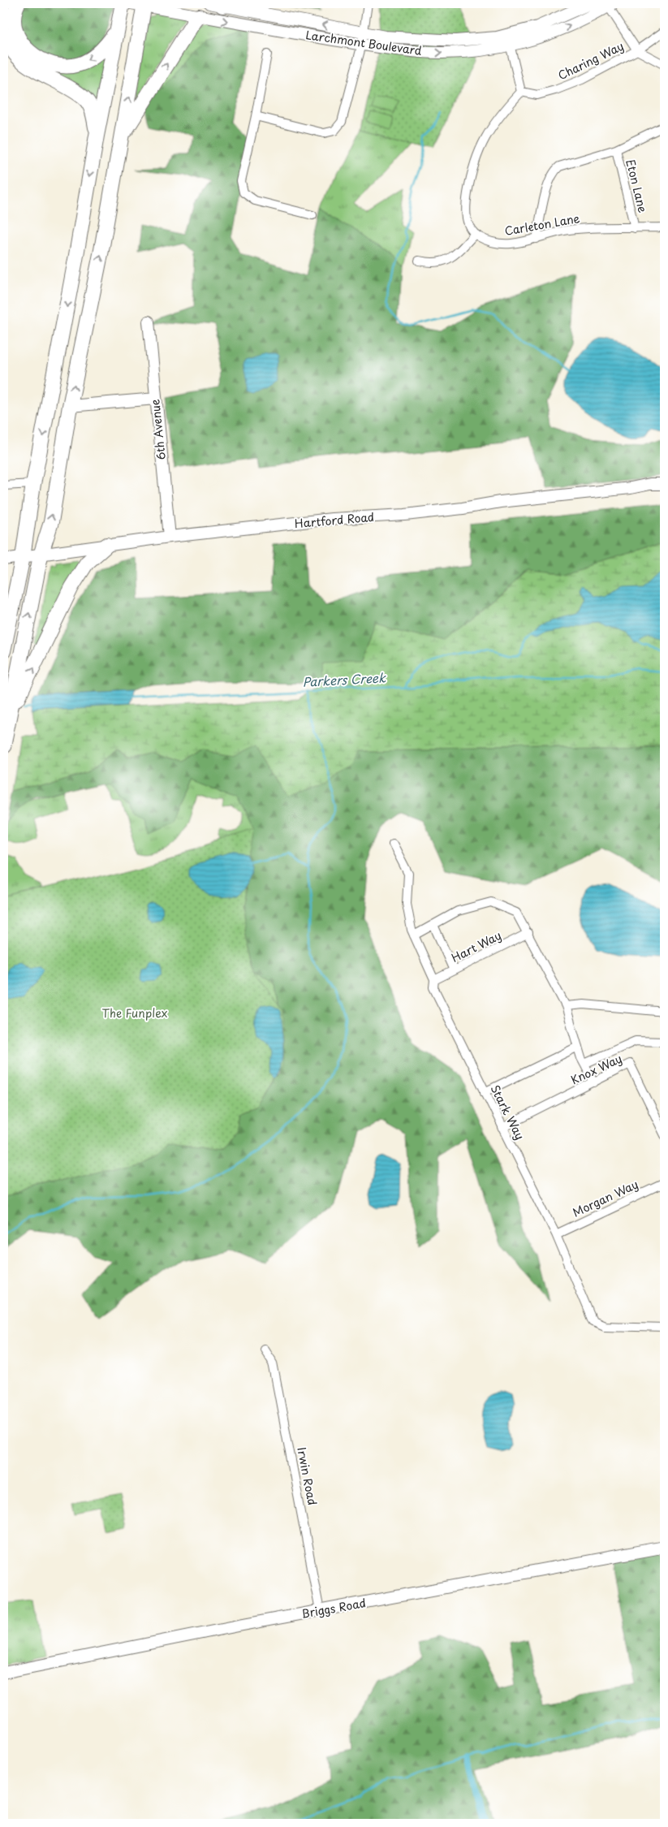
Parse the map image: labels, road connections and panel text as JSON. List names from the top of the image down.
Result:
{
  "streets": {
    "street": [
      "Larchmont Boulevard",
      "Charing Way",
      "Eton Lane",
      "Carleton Lane",
      "6th Avenue",
      "Hartford Road",
      "Hart Way",
      "Knox Way",
      "Stark Way",
      "Morgan Way",
      "Irwin Road",
      "Briggs Road"
    ]
  },
  "crossings": [
    ["Eton Lane", "Carleton Lane"],
    ["6th Avenue", "Hartford Road"],
    ["Hart Way", "Stark Way"],
    ["Knox Way", "Stark Way"],
    ["Stark Way", "Morgan Way"],
    ["Irwin Road", "Briggs Road"]
  ],
  "water": ["Parkers Creek"],
  "parks": ["The Funplex"]
}
